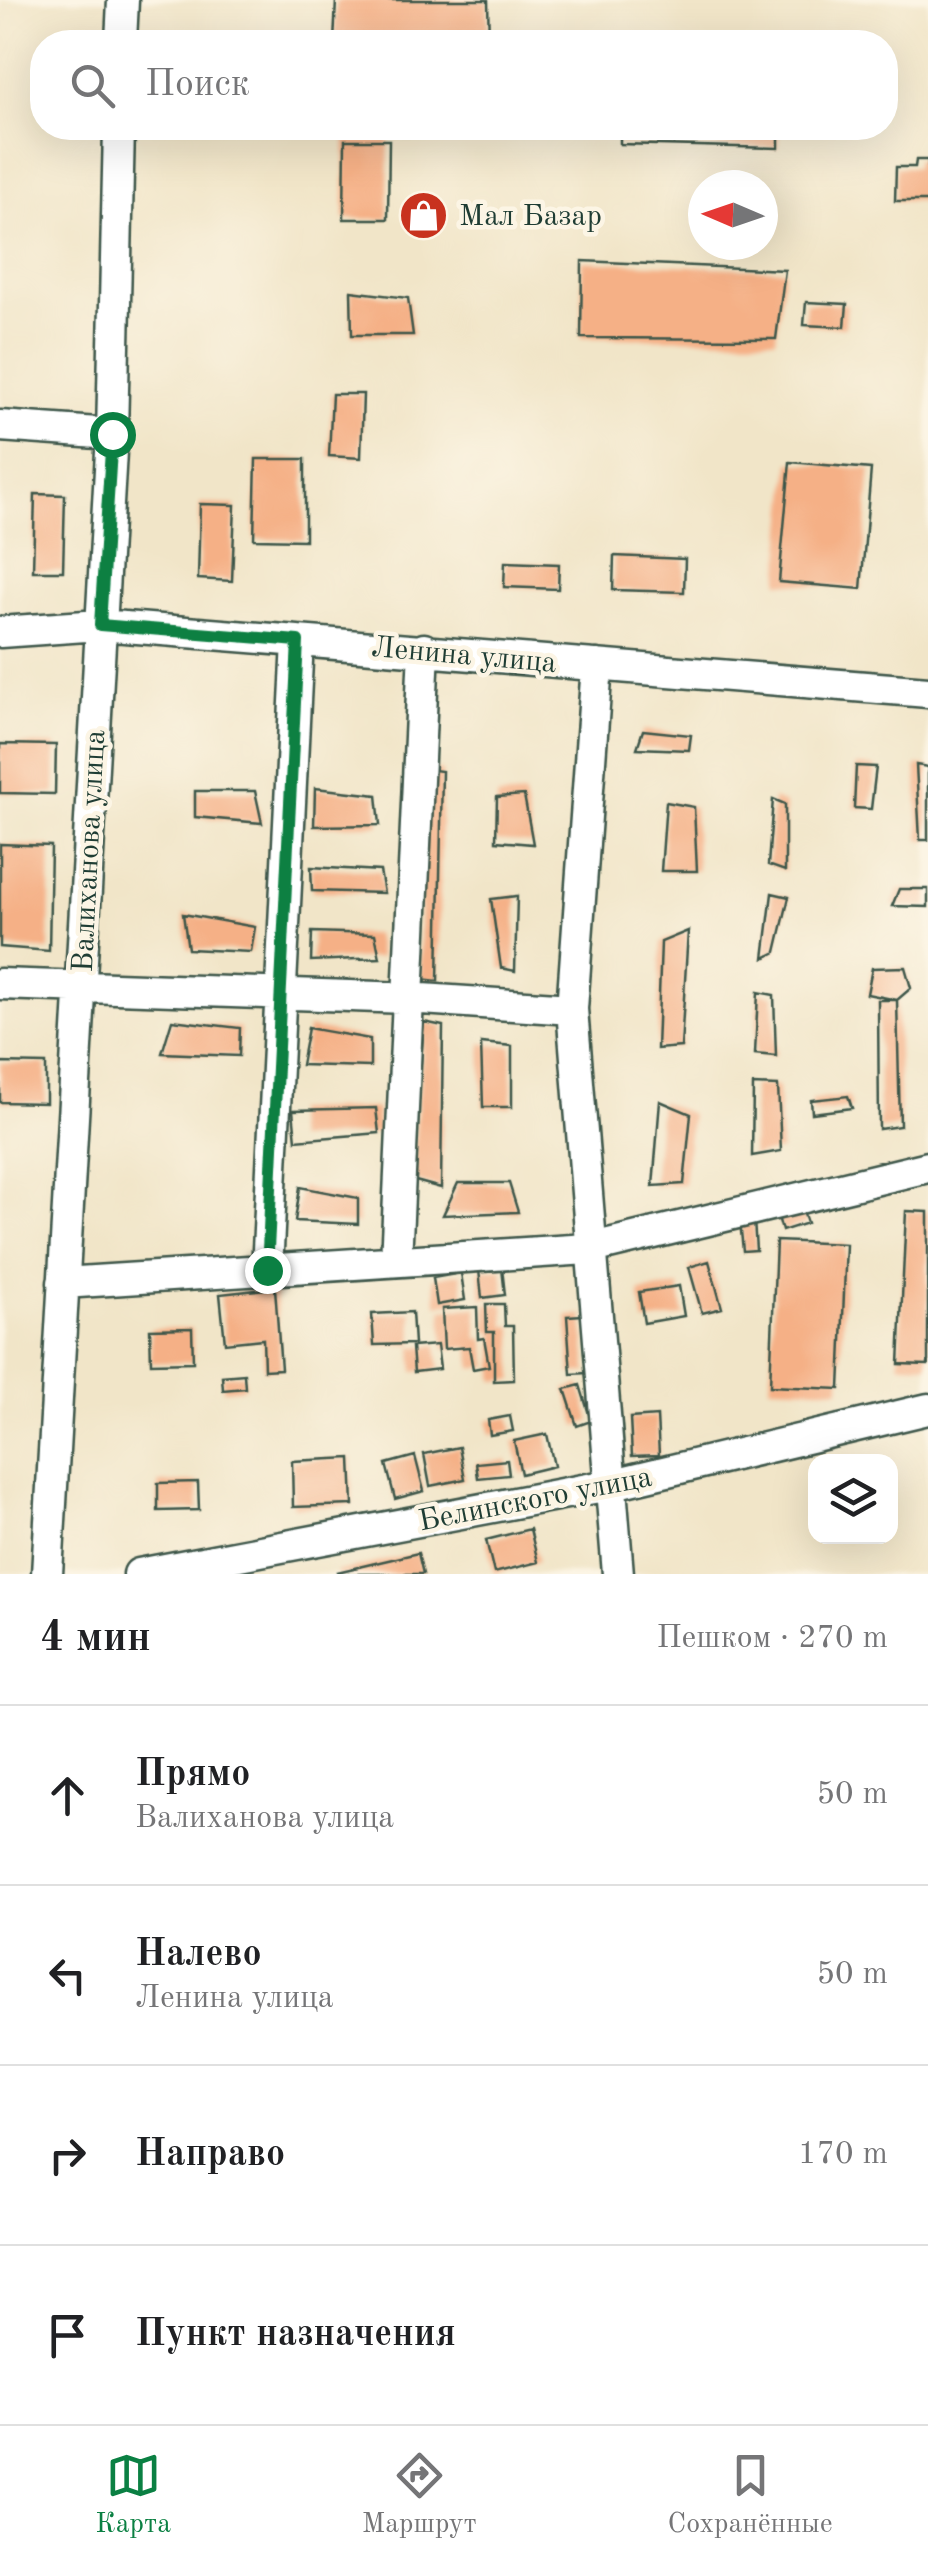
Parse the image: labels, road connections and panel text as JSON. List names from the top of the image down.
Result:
{
  "streets": {
    "street": ["Ленина улица", "Валиханова улица", "Белинского улица"]
  },
  "crossings": [
    ["Ленина улица", "Валиханова улица"]
  ],
  "places": {
    "shop": ["Мал Базар"]
  },
  "north": "left",
  "page": {
    "search": "Поиск",
    "heading": ["4 мин", "Пешком · 270 m"],
    "list": [
      ["Прямо", "Валиханова улица", "50 m"],
      ["Налево", "Ленина улица", "50 m"],
      ["Направо", "170 m"],
      "Пункт назначения"
    ],
    "nav": ["Карта", "Маршрут", "Сохранённые"]
  }
}
